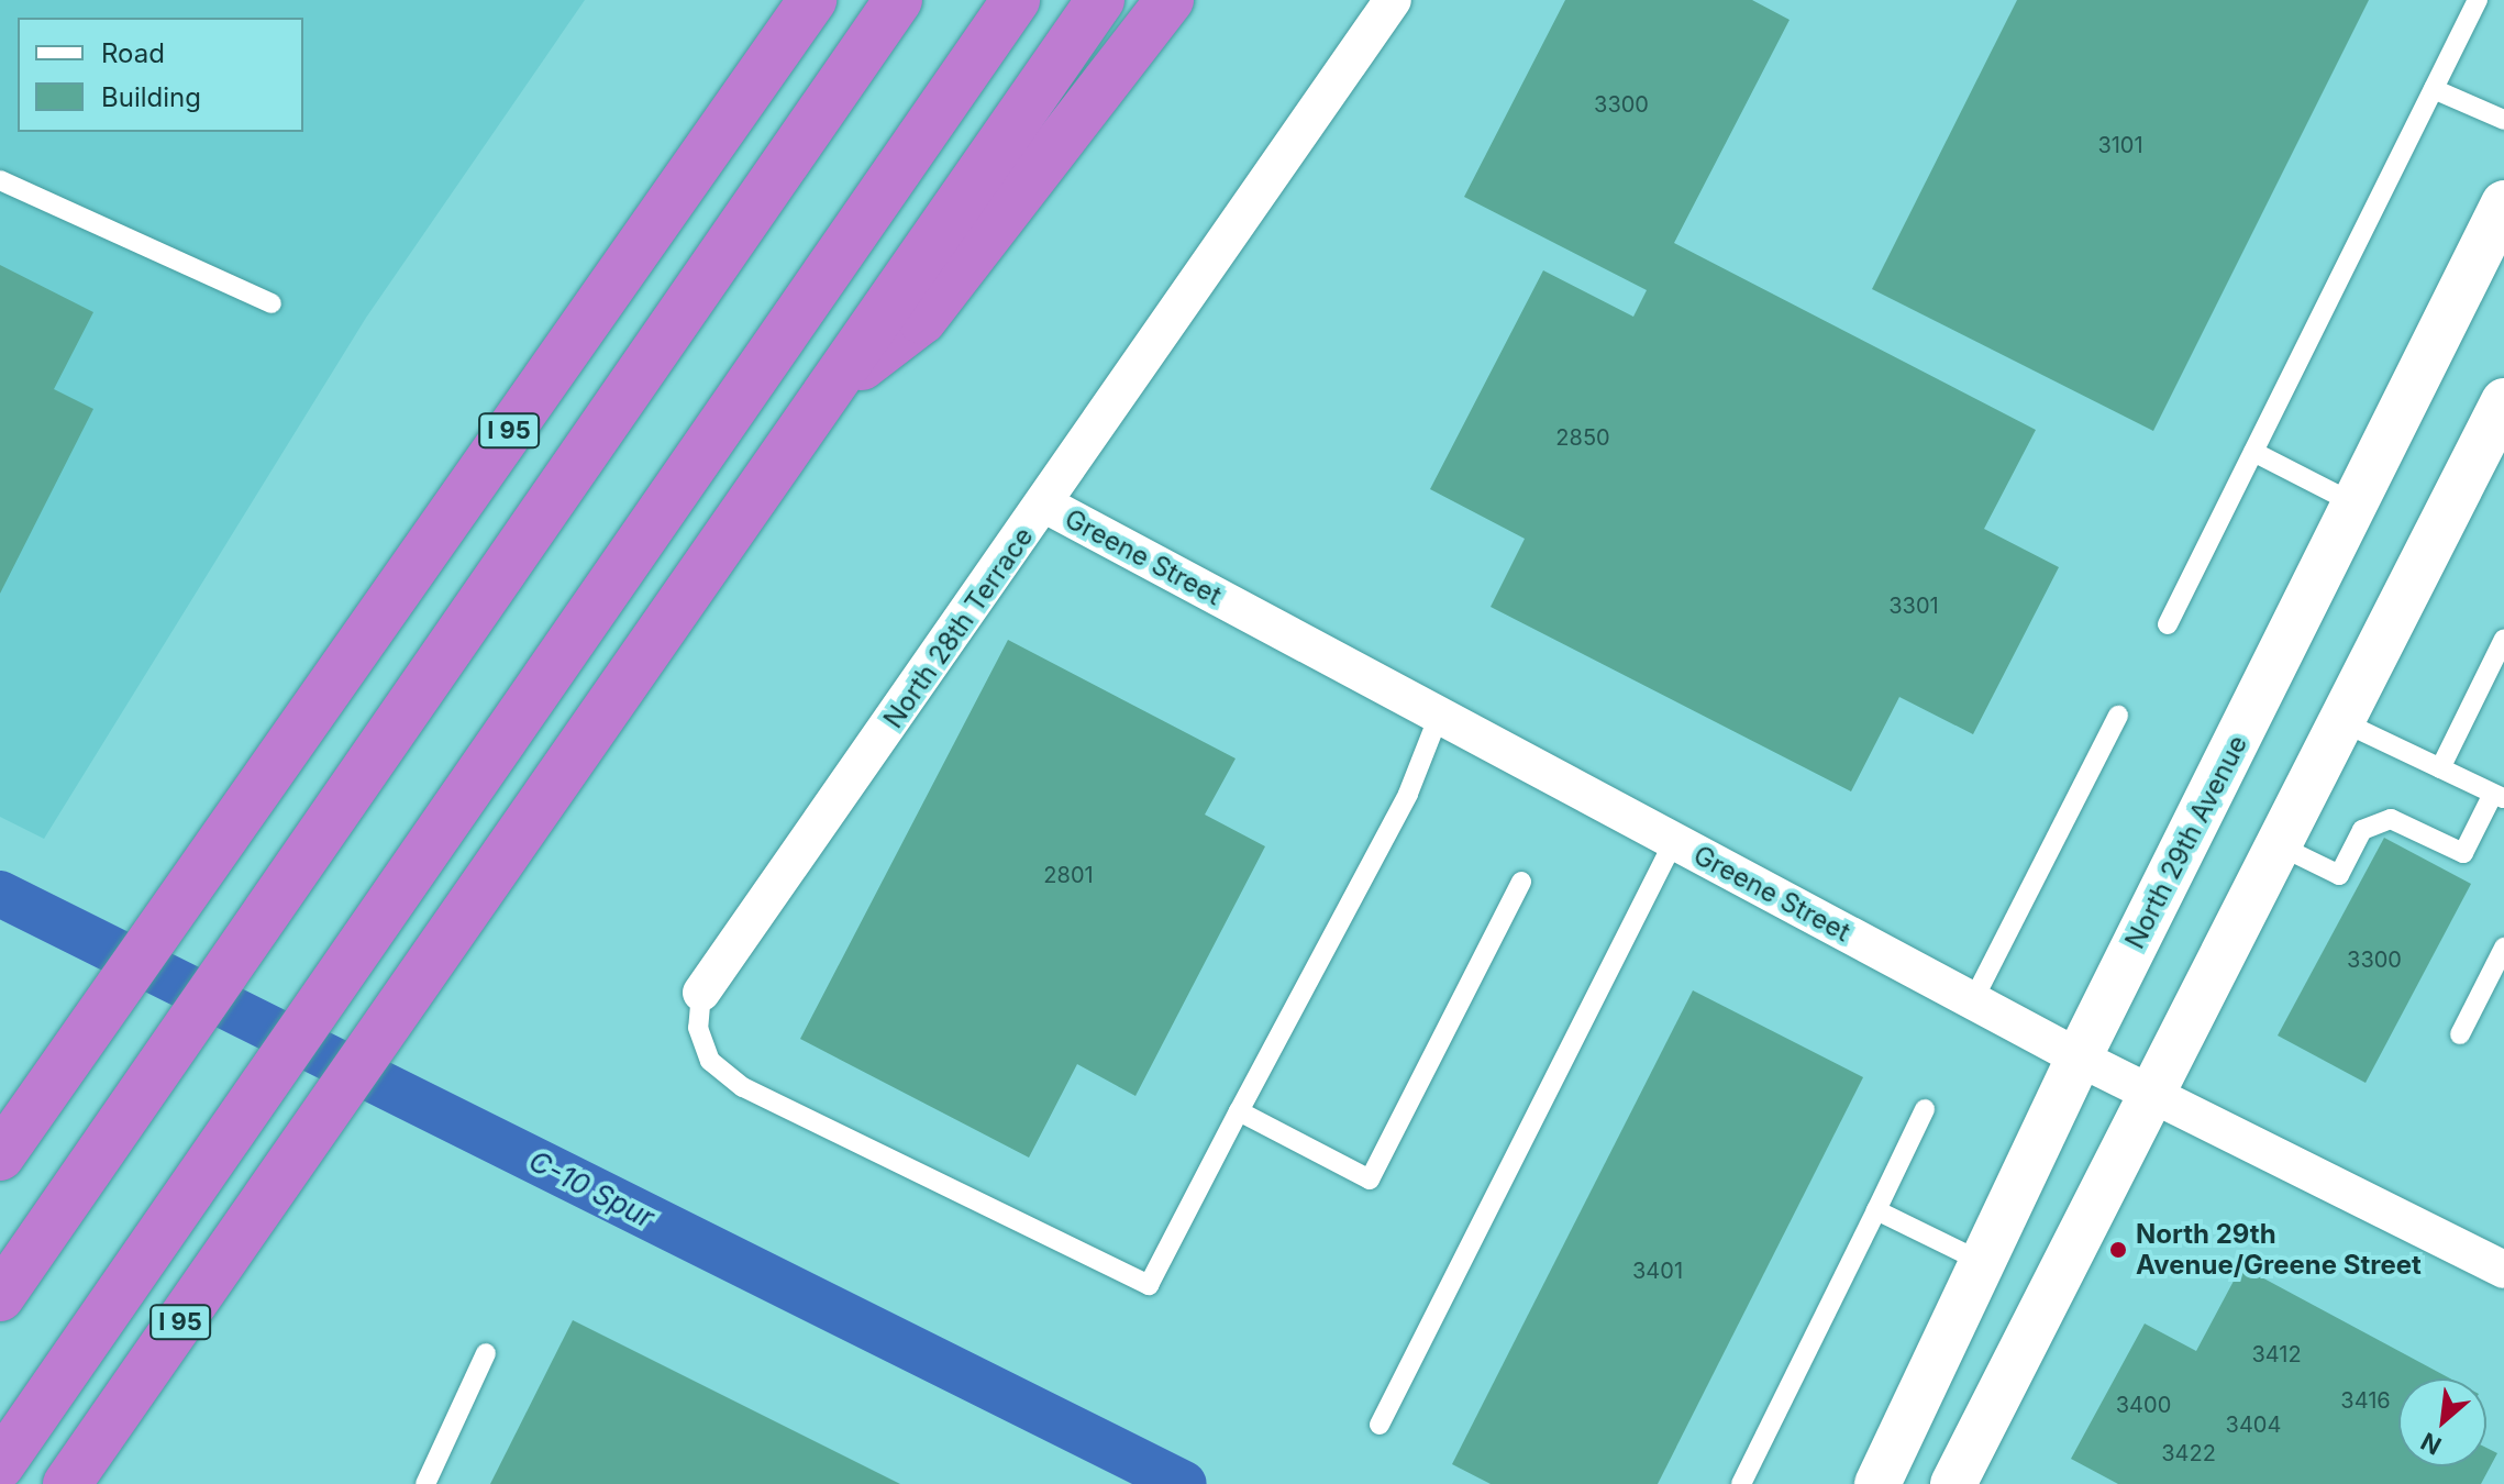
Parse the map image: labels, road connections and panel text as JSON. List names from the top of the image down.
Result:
{
  "streets": {
    "highway": ["I 95"],
    "street": ["Greene Street", "North 28th Terrace", "North 29th Avenue"]
  },
  "crossings": [
    ["Greene Street", "North 28th Terrace"],
    ["Greene Street", "North 29th Avenue"]
  ],
  "water": ["C-10 Spur"],
  "places": ["North 29th Avenue/Greene Street"],
  "house_numbers": [
    "3300",
    "3101",
    "2850",
    "3301",
    "2801",
    "3300",
    "3401",
    "3412",
    "3416",
    "3400",
    "3404",
    "3422"
  ],
  "legend": ["Road", "Building"],
  "north": "bottom left"
}
